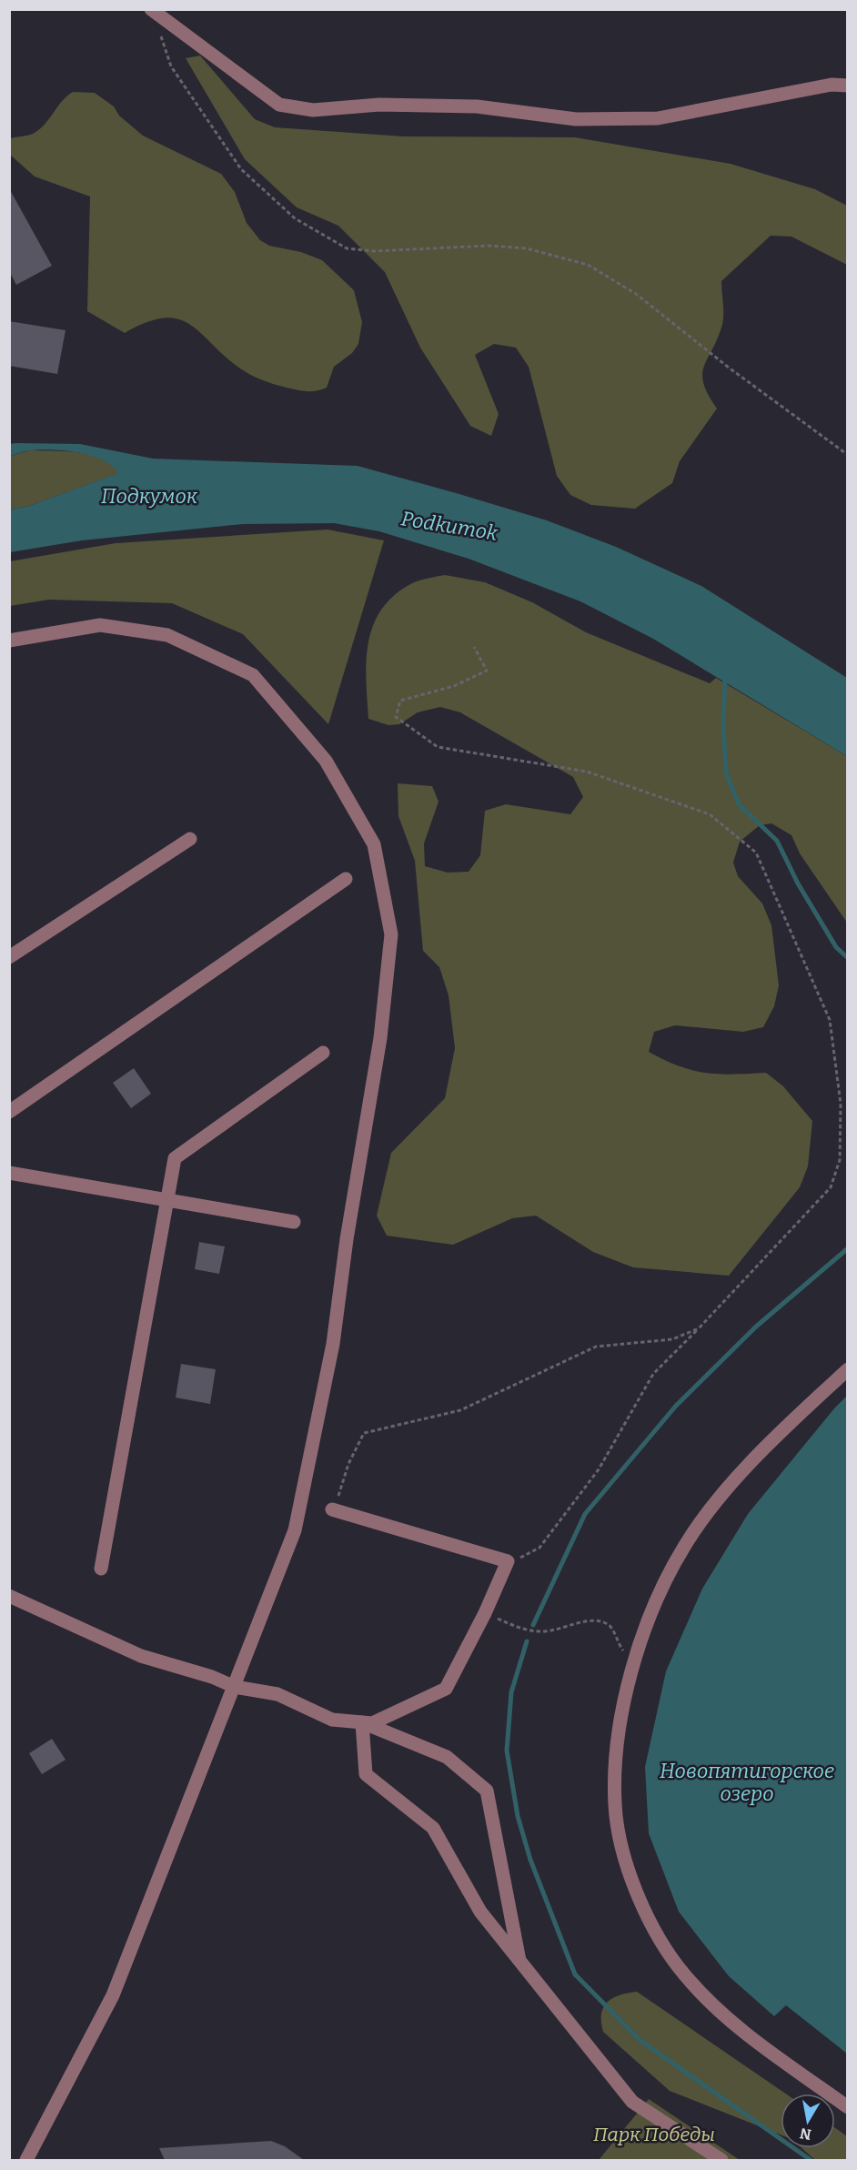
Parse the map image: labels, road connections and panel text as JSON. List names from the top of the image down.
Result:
{
  "water": ["Подкумок", "Podkumok", "Новопятигорское озеро"],
  "parks": ["Парк Победы"],
  "north": "bottom"
}
